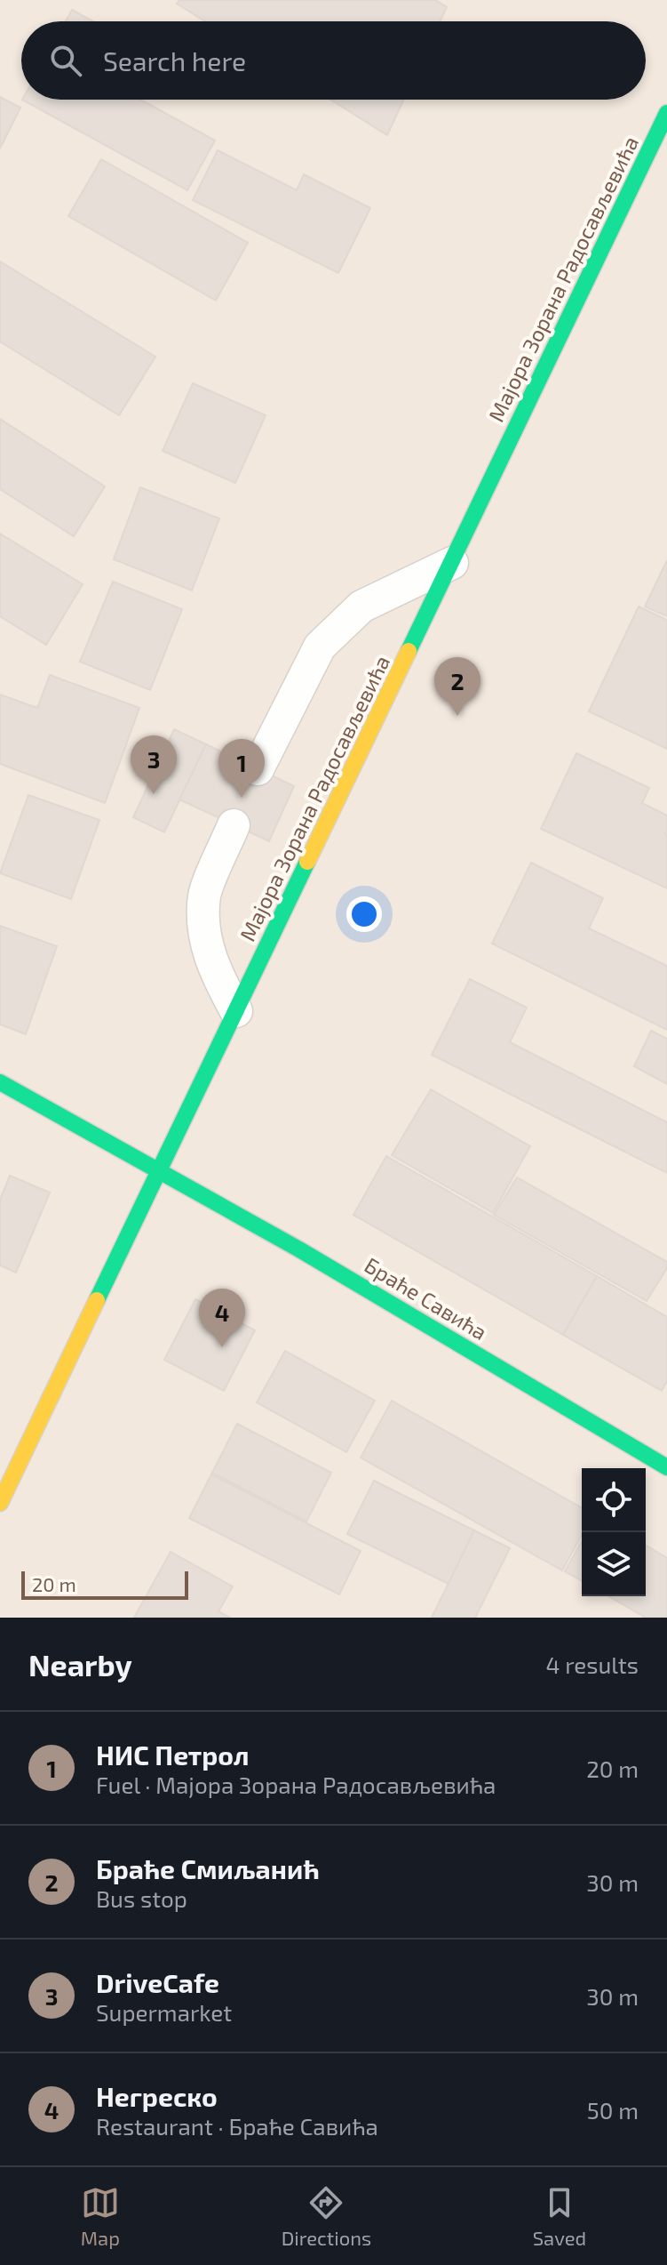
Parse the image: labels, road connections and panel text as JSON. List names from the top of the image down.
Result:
{
  "streets": {
    "main road": ["Мајора Зорана Радосављевића", "Браће Савића"]
  },
  "crossings": [
    ["Мајора Зорана Радосављевића", "Браће Савића"]
  ],
  "scale_bar": "20 m",
  "page": {
    "search": "Search here",
    "pins": [
      "2",
      "3",
      "1",
      "4"
    ],
    "scale": "20 m",
    "heading": ["Nearby", "4 results"],
    "list": [
      {
        "mark": "1",
        "name": "НИС Петрол",
        "note": "Fuel · Мајора Зорана Радосављевића",
        "value": "20 m"
      },
      {
        "mark": "2",
        "name": "Браће Смиљанић",
        "note": "Bus stop",
        "value": "30 m"
      },
      {
        "mark": "3",
        "name": "DriveCafe",
        "note": "Supermarket",
        "value": "30 m"
      },
      {
        "mark": "4",
        "name": "Негреско",
        "note": "Restaurant · Браће Савића",
        "value": "50 m"
      }
    ],
    "nav": ["Map", "Directions", "Saved"]
  }
}
